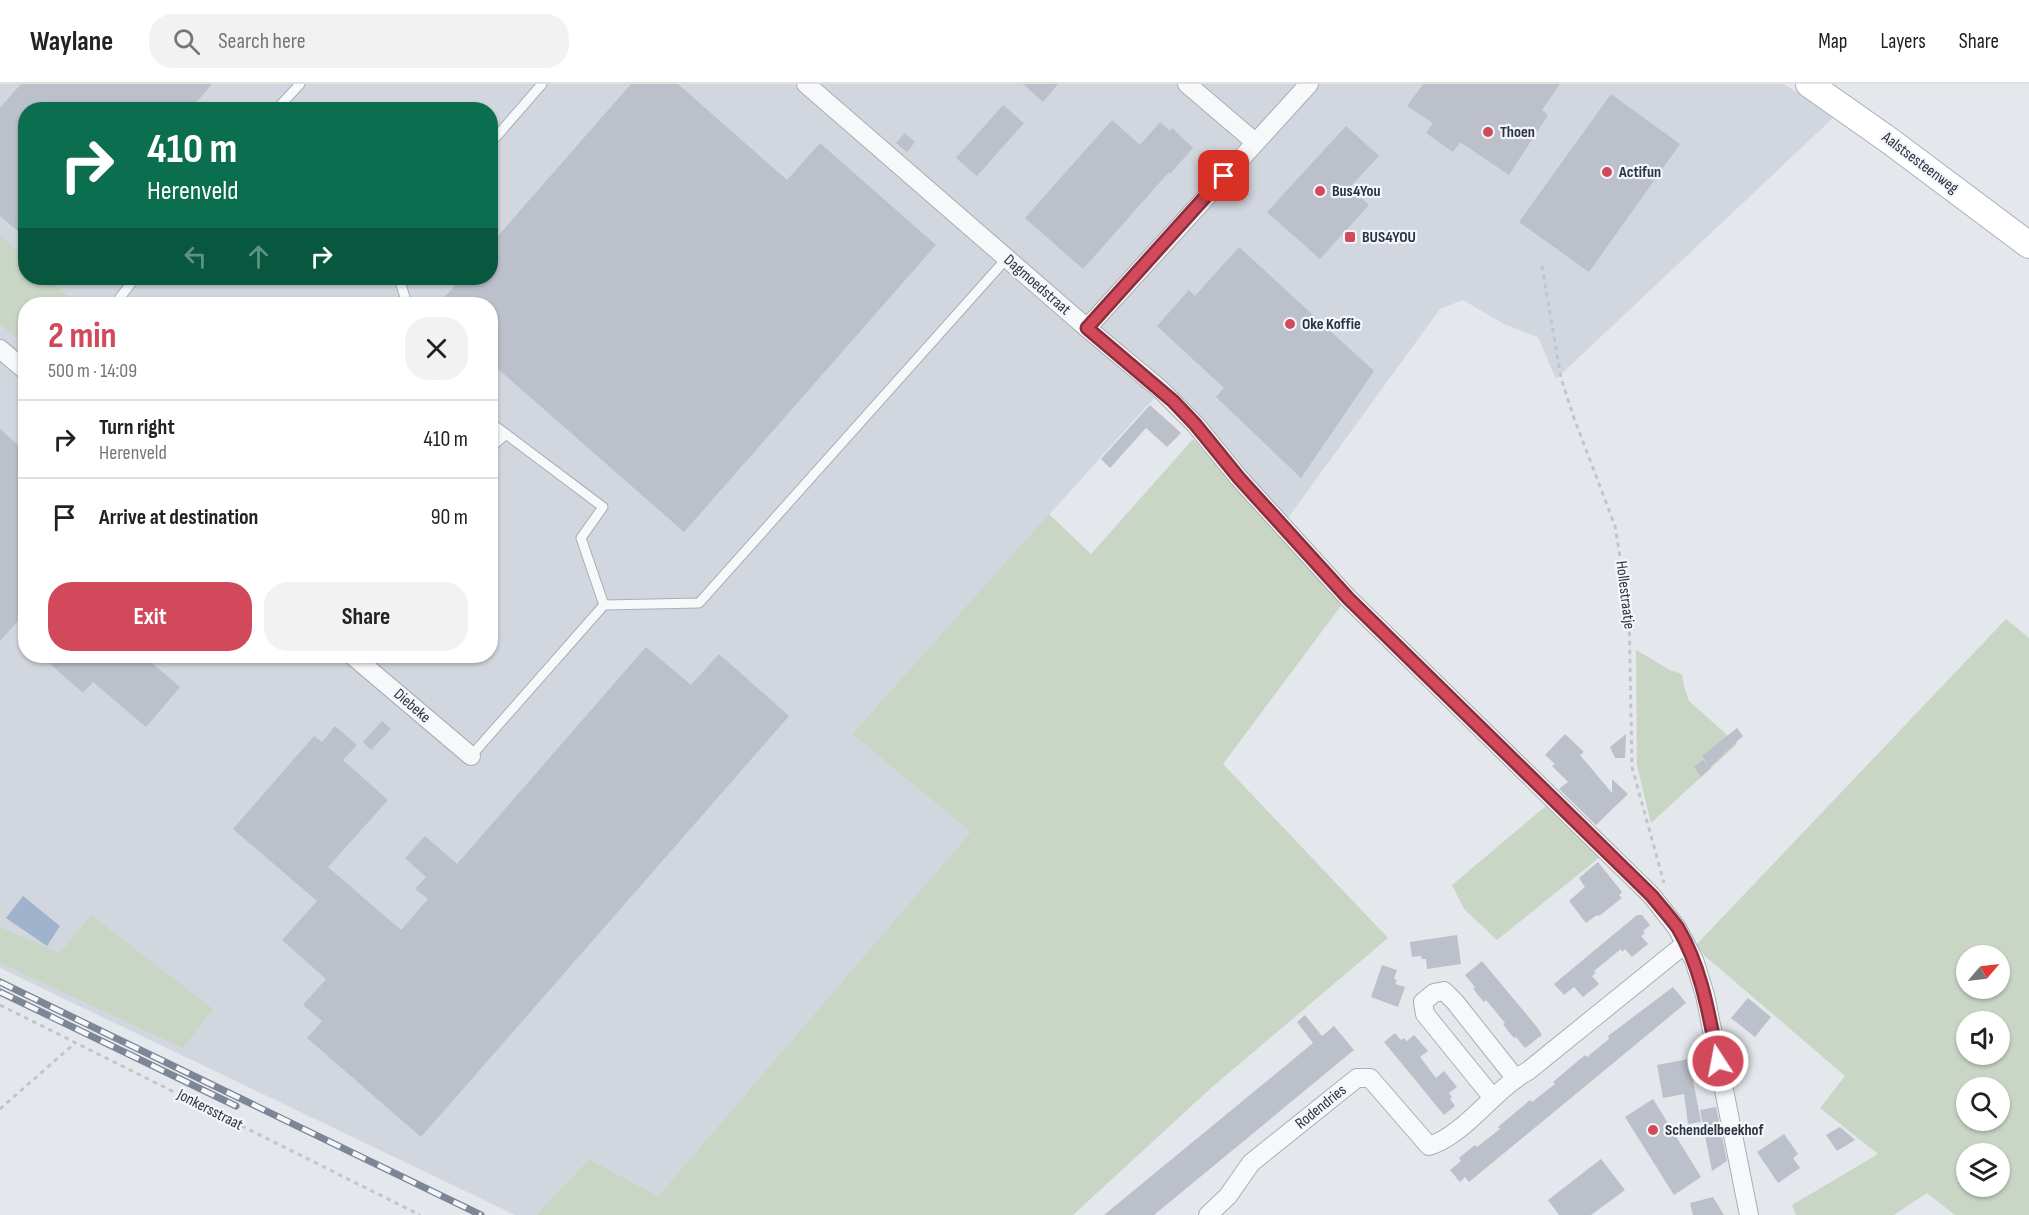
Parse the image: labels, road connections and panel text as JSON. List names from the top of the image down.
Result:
{
  "streets": {
    "main road": ["Aalstsesteenweg"],
    "street": ["Dagmoedstraat", "Diebeke", "Rodendries"],
    "path": ["Hollestraatje", "Jonkersstraat"]
  },
  "crossings": [
    ["Dagmoedstraat", "Rodendries"]
  ],
  "places": {
    "other": [
      "Thoen",
      "Actifun",
      "Bus4You",
      "Oke Koffie",
      "Schendelbeekhof"
    ],
    "transit": ["BUS4YOU"]
  },
  "north": "top right",
  "page": {
    "header": "Waylane",
    "search": "Search here",
    "nav": ["Map", "Layers", "Share"],
    "turn": ["410 m", "Herenveld"],
    "heading": ["2 min", "500 m · 14:09"],
    "list": [
      {
        "name": "Turn right",
        "note": "Herenveld",
        "value": "410 m"
      },
      {
        "name": "Arrive at destination",
        "value": "90 m"
      }
    ],
    "buttons": ["Exit", "Share"]
  }
}
